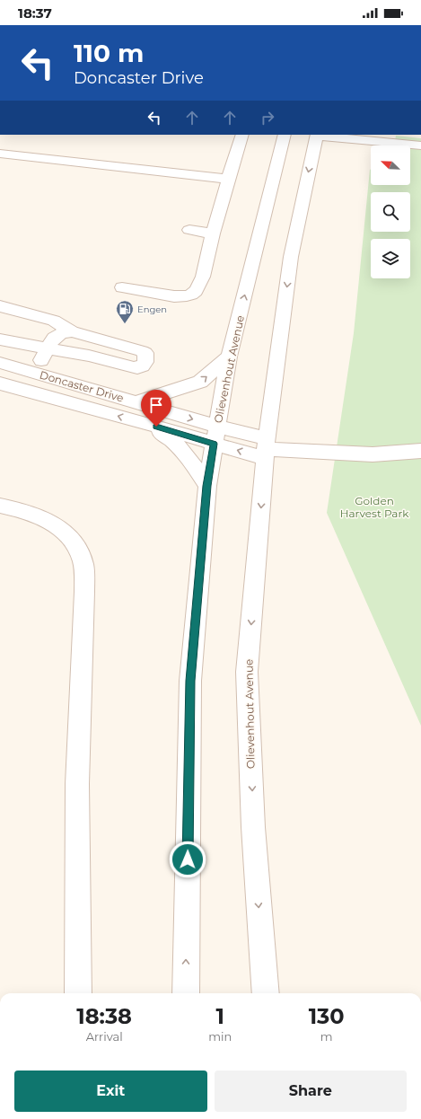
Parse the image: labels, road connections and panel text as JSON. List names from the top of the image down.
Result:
{
  "streets": {
    "street": ["Olievenhout Avenue", "Doncaster Drive"]
  },
  "crossings": [
    ["Olievenhout Avenue", "Doncaster Drive"]
  ],
  "parks": ["Golden Harvest Park"],
  "places": {
    "fuel station": ["Engen"]
  },
  "north": "top left",
  "page": {
    "status": "18:37",
    "turn": ["110 m", "Doncaster Drive"],
    "eta": [
      "18:38",
      "Arrival",
      "1",
      "min",
      "130",
      "m"
    ],
    "buttons": ["Exit", "Share"]
  }
}
